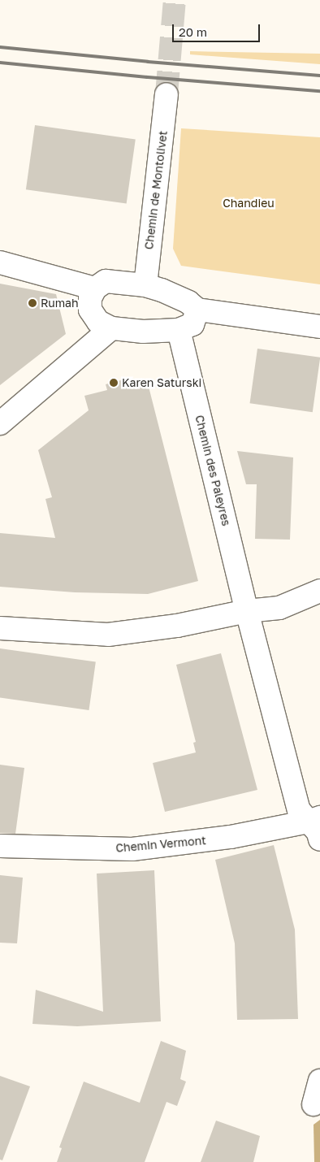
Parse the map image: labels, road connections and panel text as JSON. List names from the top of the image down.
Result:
{
  "streets": {
    "street": ["Chemin de Montolivet", "Chemin des Paleyres", "Chemin Vermont"]
  },
  "crossings": [
    ["Chemin des Paleyres", "Chemin Vermont"]
  ],
  "parks": ["Chandieu"],
  "places": ["Rumah", "Karen Saturski"],
  "scale_bar": "20 m"
}
